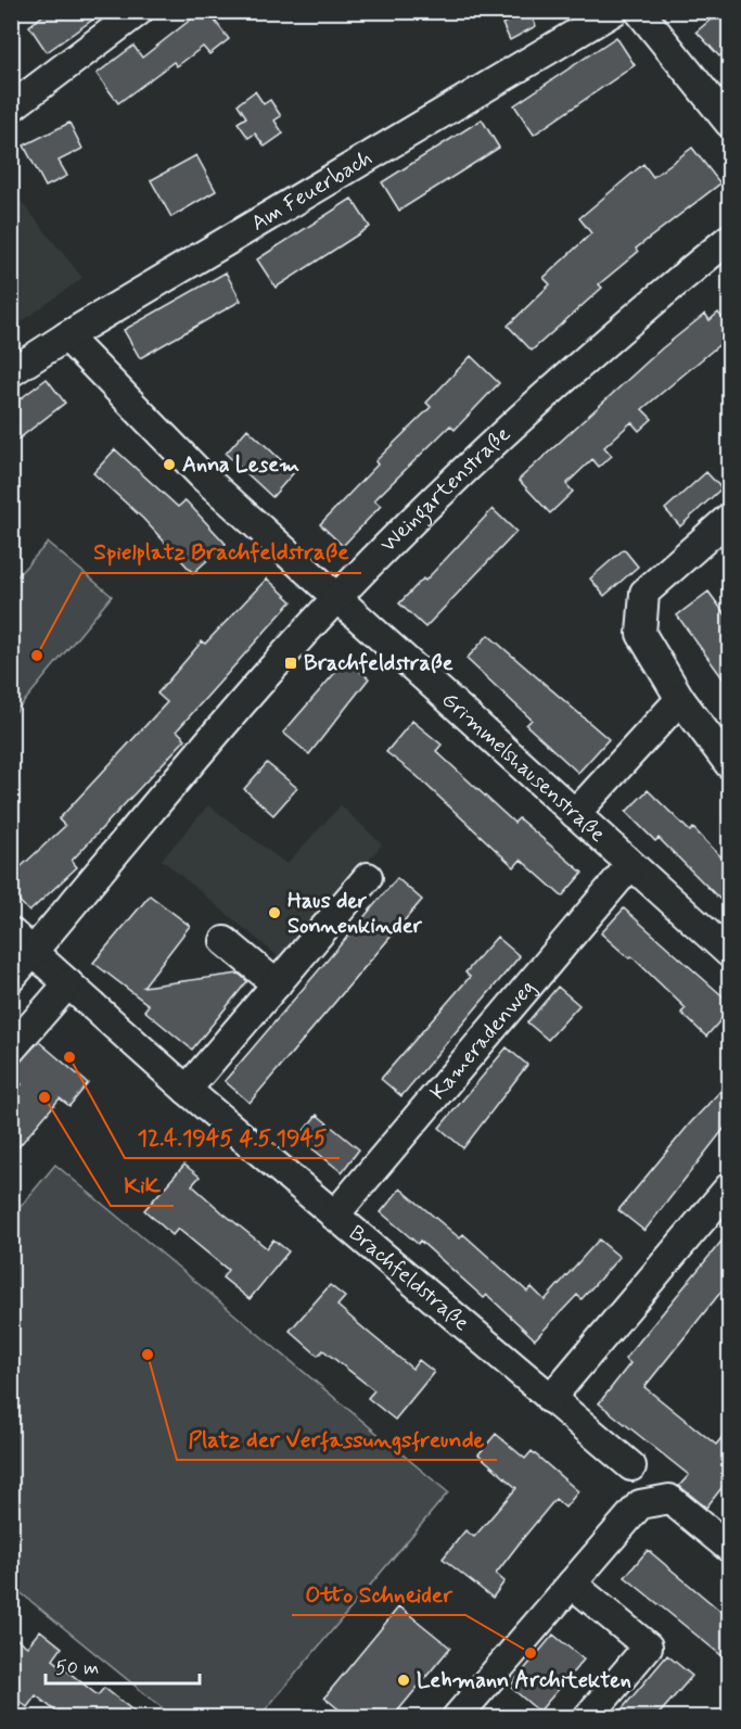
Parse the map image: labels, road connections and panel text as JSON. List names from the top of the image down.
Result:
{
  "streets": {
    "street": [
      "Am Feuerbach",
      "Weingartenstraße",
      "Grimmelshausenstraße",
      "Kameradenweg",
      "Brachfeldstraße"
    ]
  },
  "crossings": [
    ["Am Feuerbach", "Grimmelshausenstraße"],
    ["Weingartenstraße", "Grimmelshausenstraße"],
    ["Weingartenstraße", "Brachfeldstraße"],
    ["Grimmelshausenstraße", "Kameradenweg"],
    ["Kameradenweg", "Brachfeldstraße"]
  ],
  "places": {
    "other": [
      "Anna Lesem",
      "Spielplatz Brachfeldstraße",
      "Haus der Sonnenkinder",
      "12.4.1945 4.5.1945",
      "KiK",
      "Platz der Verfassungsfreunde",
      "Otto Schneider",
      "Lehmann Architekten"
    ],
    "transit": ["Brachfeldstraße"]
  },
  "scale_bar": "50 m"
}
